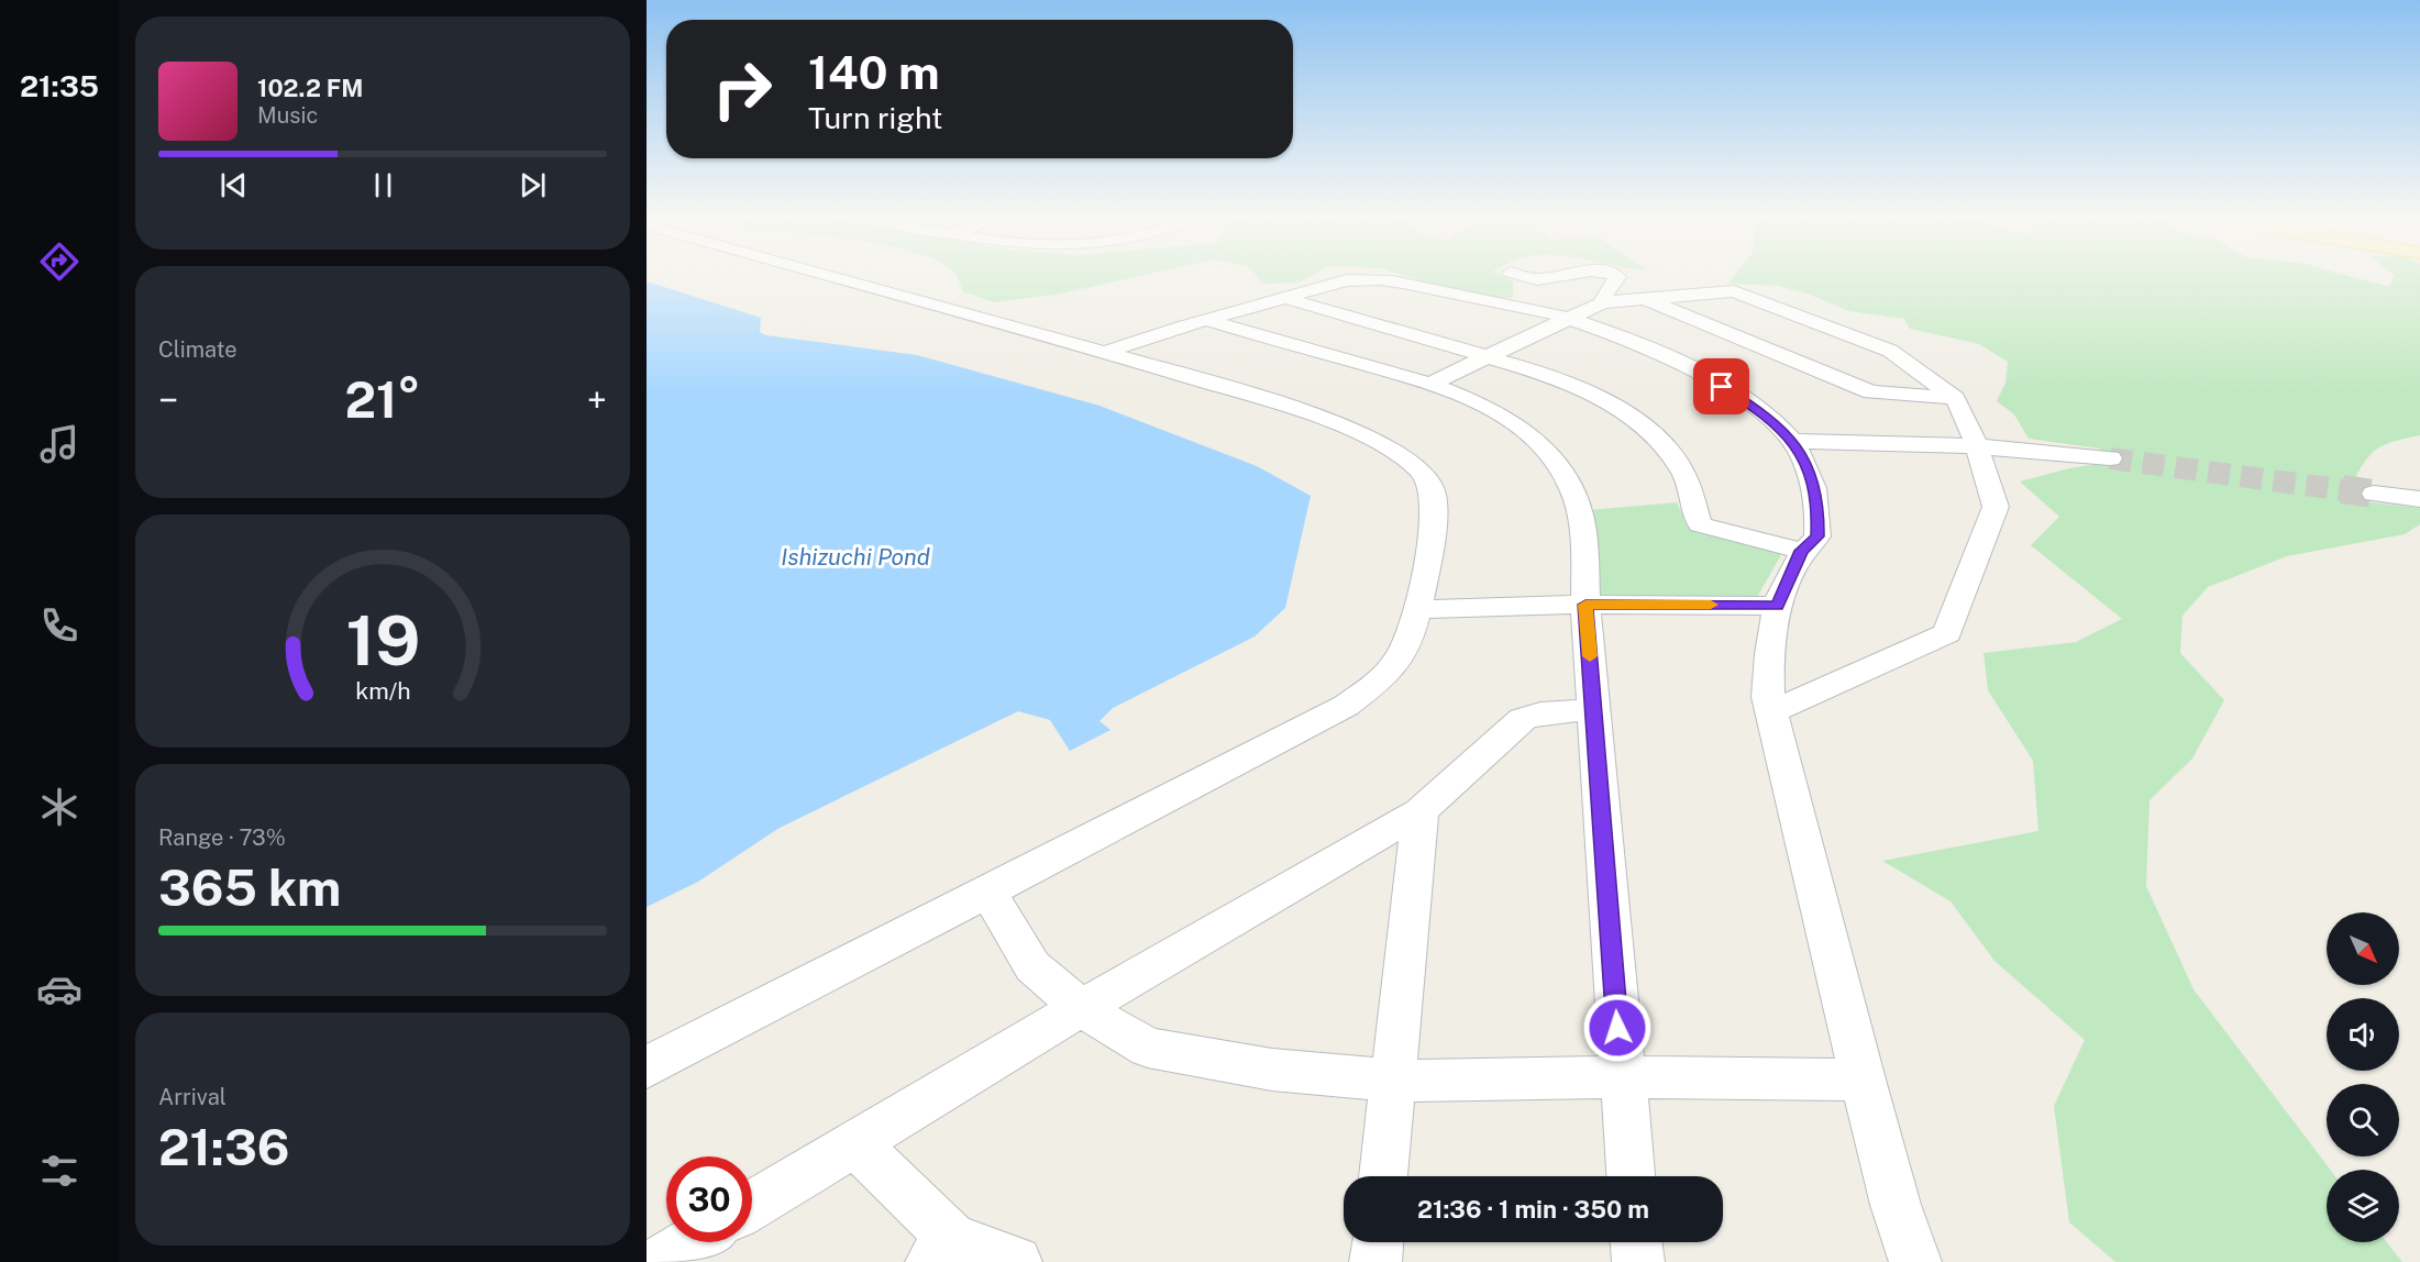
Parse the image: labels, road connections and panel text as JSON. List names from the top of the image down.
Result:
{
  "water": ["Ishizuchi Pond"],
  "north": "bottom right",
  "page": {
    "tabs": "21:35",
    "turn": ["140 m", "Turn right"],
    "song": ["102.2 FM", "Music"],
    "tile": [
      "Climate",
      ["Range · 73%", "365 km"],
      ["Arrival", "21:36"]
    ],
    "heat": ["−", "21°", "+"],
    "limit": "30",
    "trip": "21:36 · 1 min · 350 m",
    "gauge": ["19", "km/h"]
  }
}
